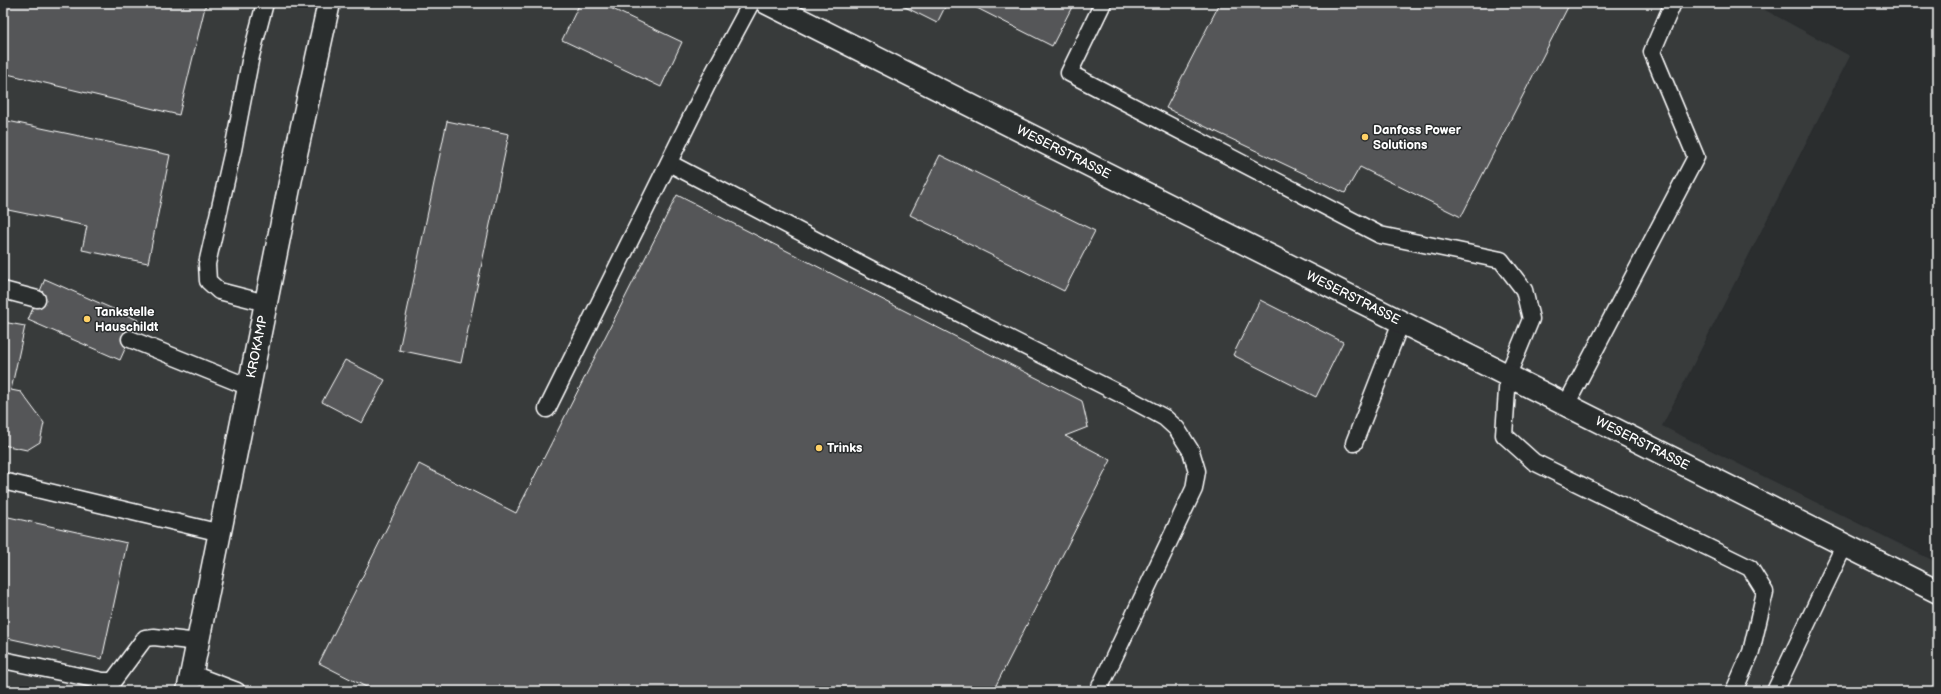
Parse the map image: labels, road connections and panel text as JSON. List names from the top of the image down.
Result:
{
  "streets": {
    "street": ["WESERSTRASSE", "KROKAMP"]
  },
  "places": ["Danfoss Power Solutions", "Tankstelle Hauschildt", "Trinks"]
}
